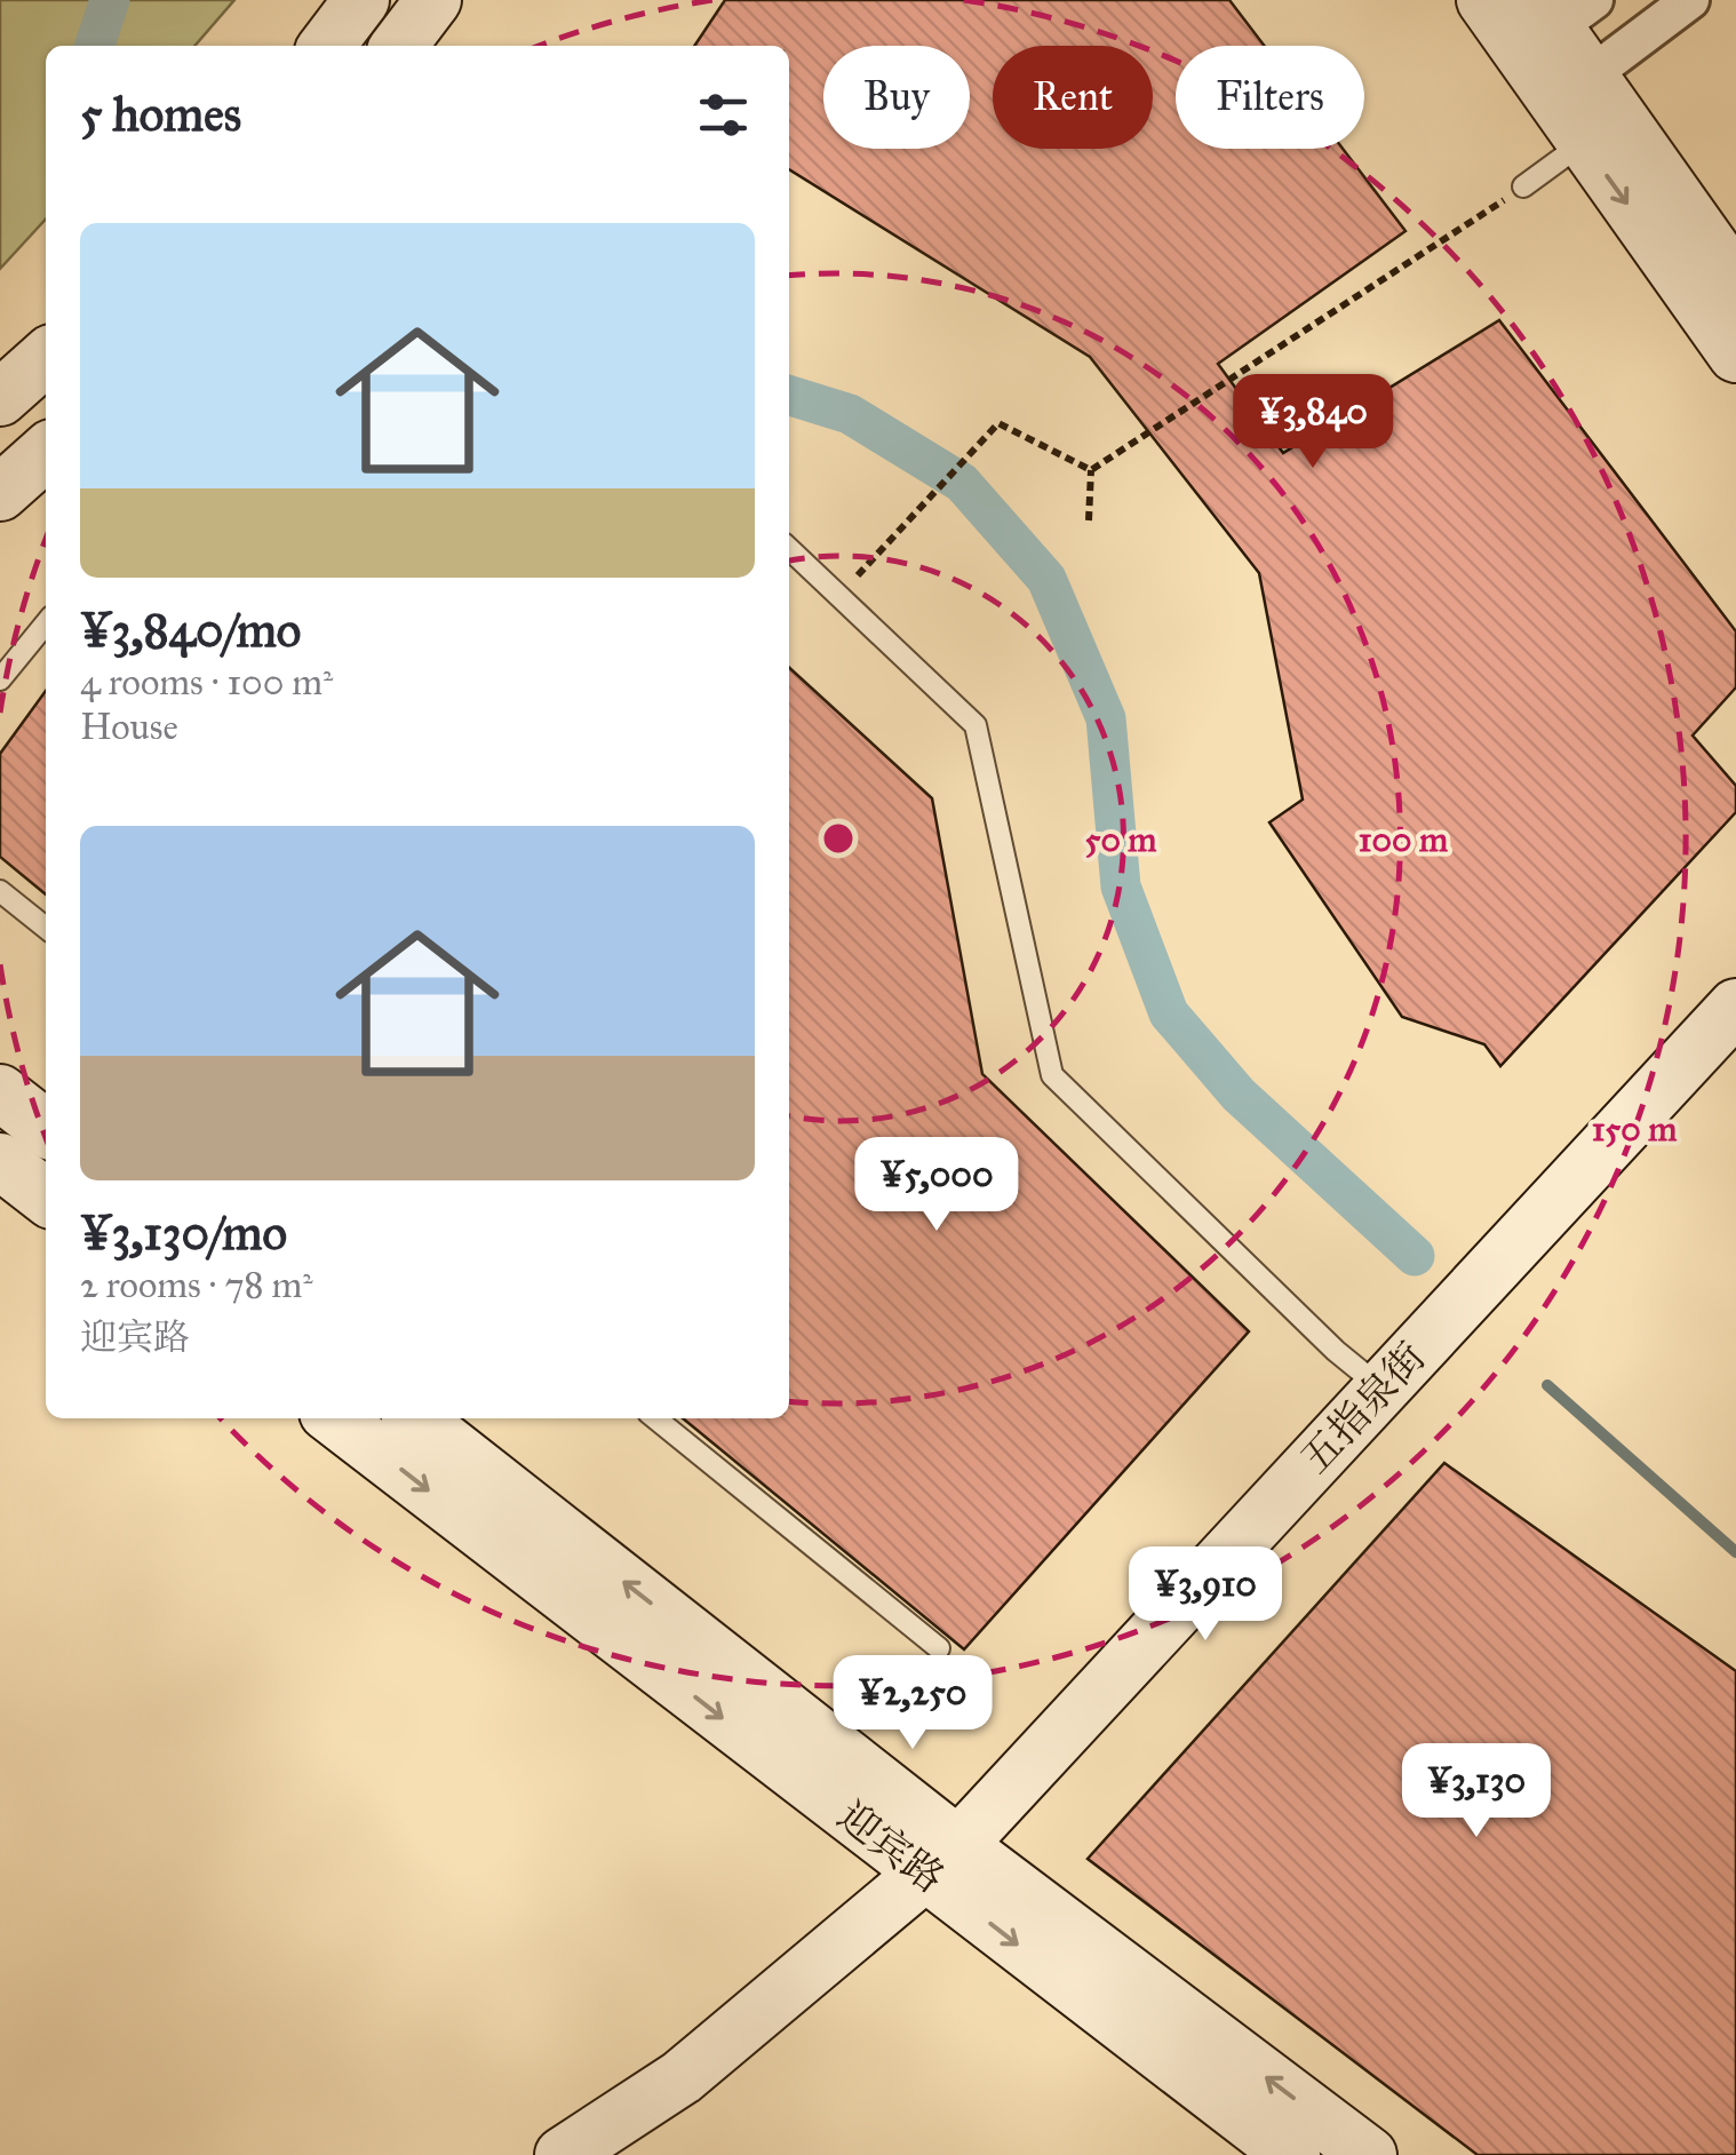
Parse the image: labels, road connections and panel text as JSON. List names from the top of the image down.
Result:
{
  "streets": {
    "main road": ["五指泉街", "迎宾路"]
  },
  "crossings": [
    ["五指泉街", "迎宾路"]
  ],
  "page": {
    "chip": ["Buy", "Rent", "Filters"],
    "heading": "5 homes",
    "list": [
      {
        "name": "¥3,840/mo",
        "note": "4 rooms · 100 m² · House"
      },
      {
        "name": "¥3,130/mo",
        "note": "2 rooms · 78 m² · 迎宾路"
      }
    ],
    "price": [
      "¥3,840",
      "¥5,000",
      "¥3,910",
      "¥2,250",
      "¥3,130"
    ]
  },
  "rings": ["50 m", "100 m", "150 m"]
}
